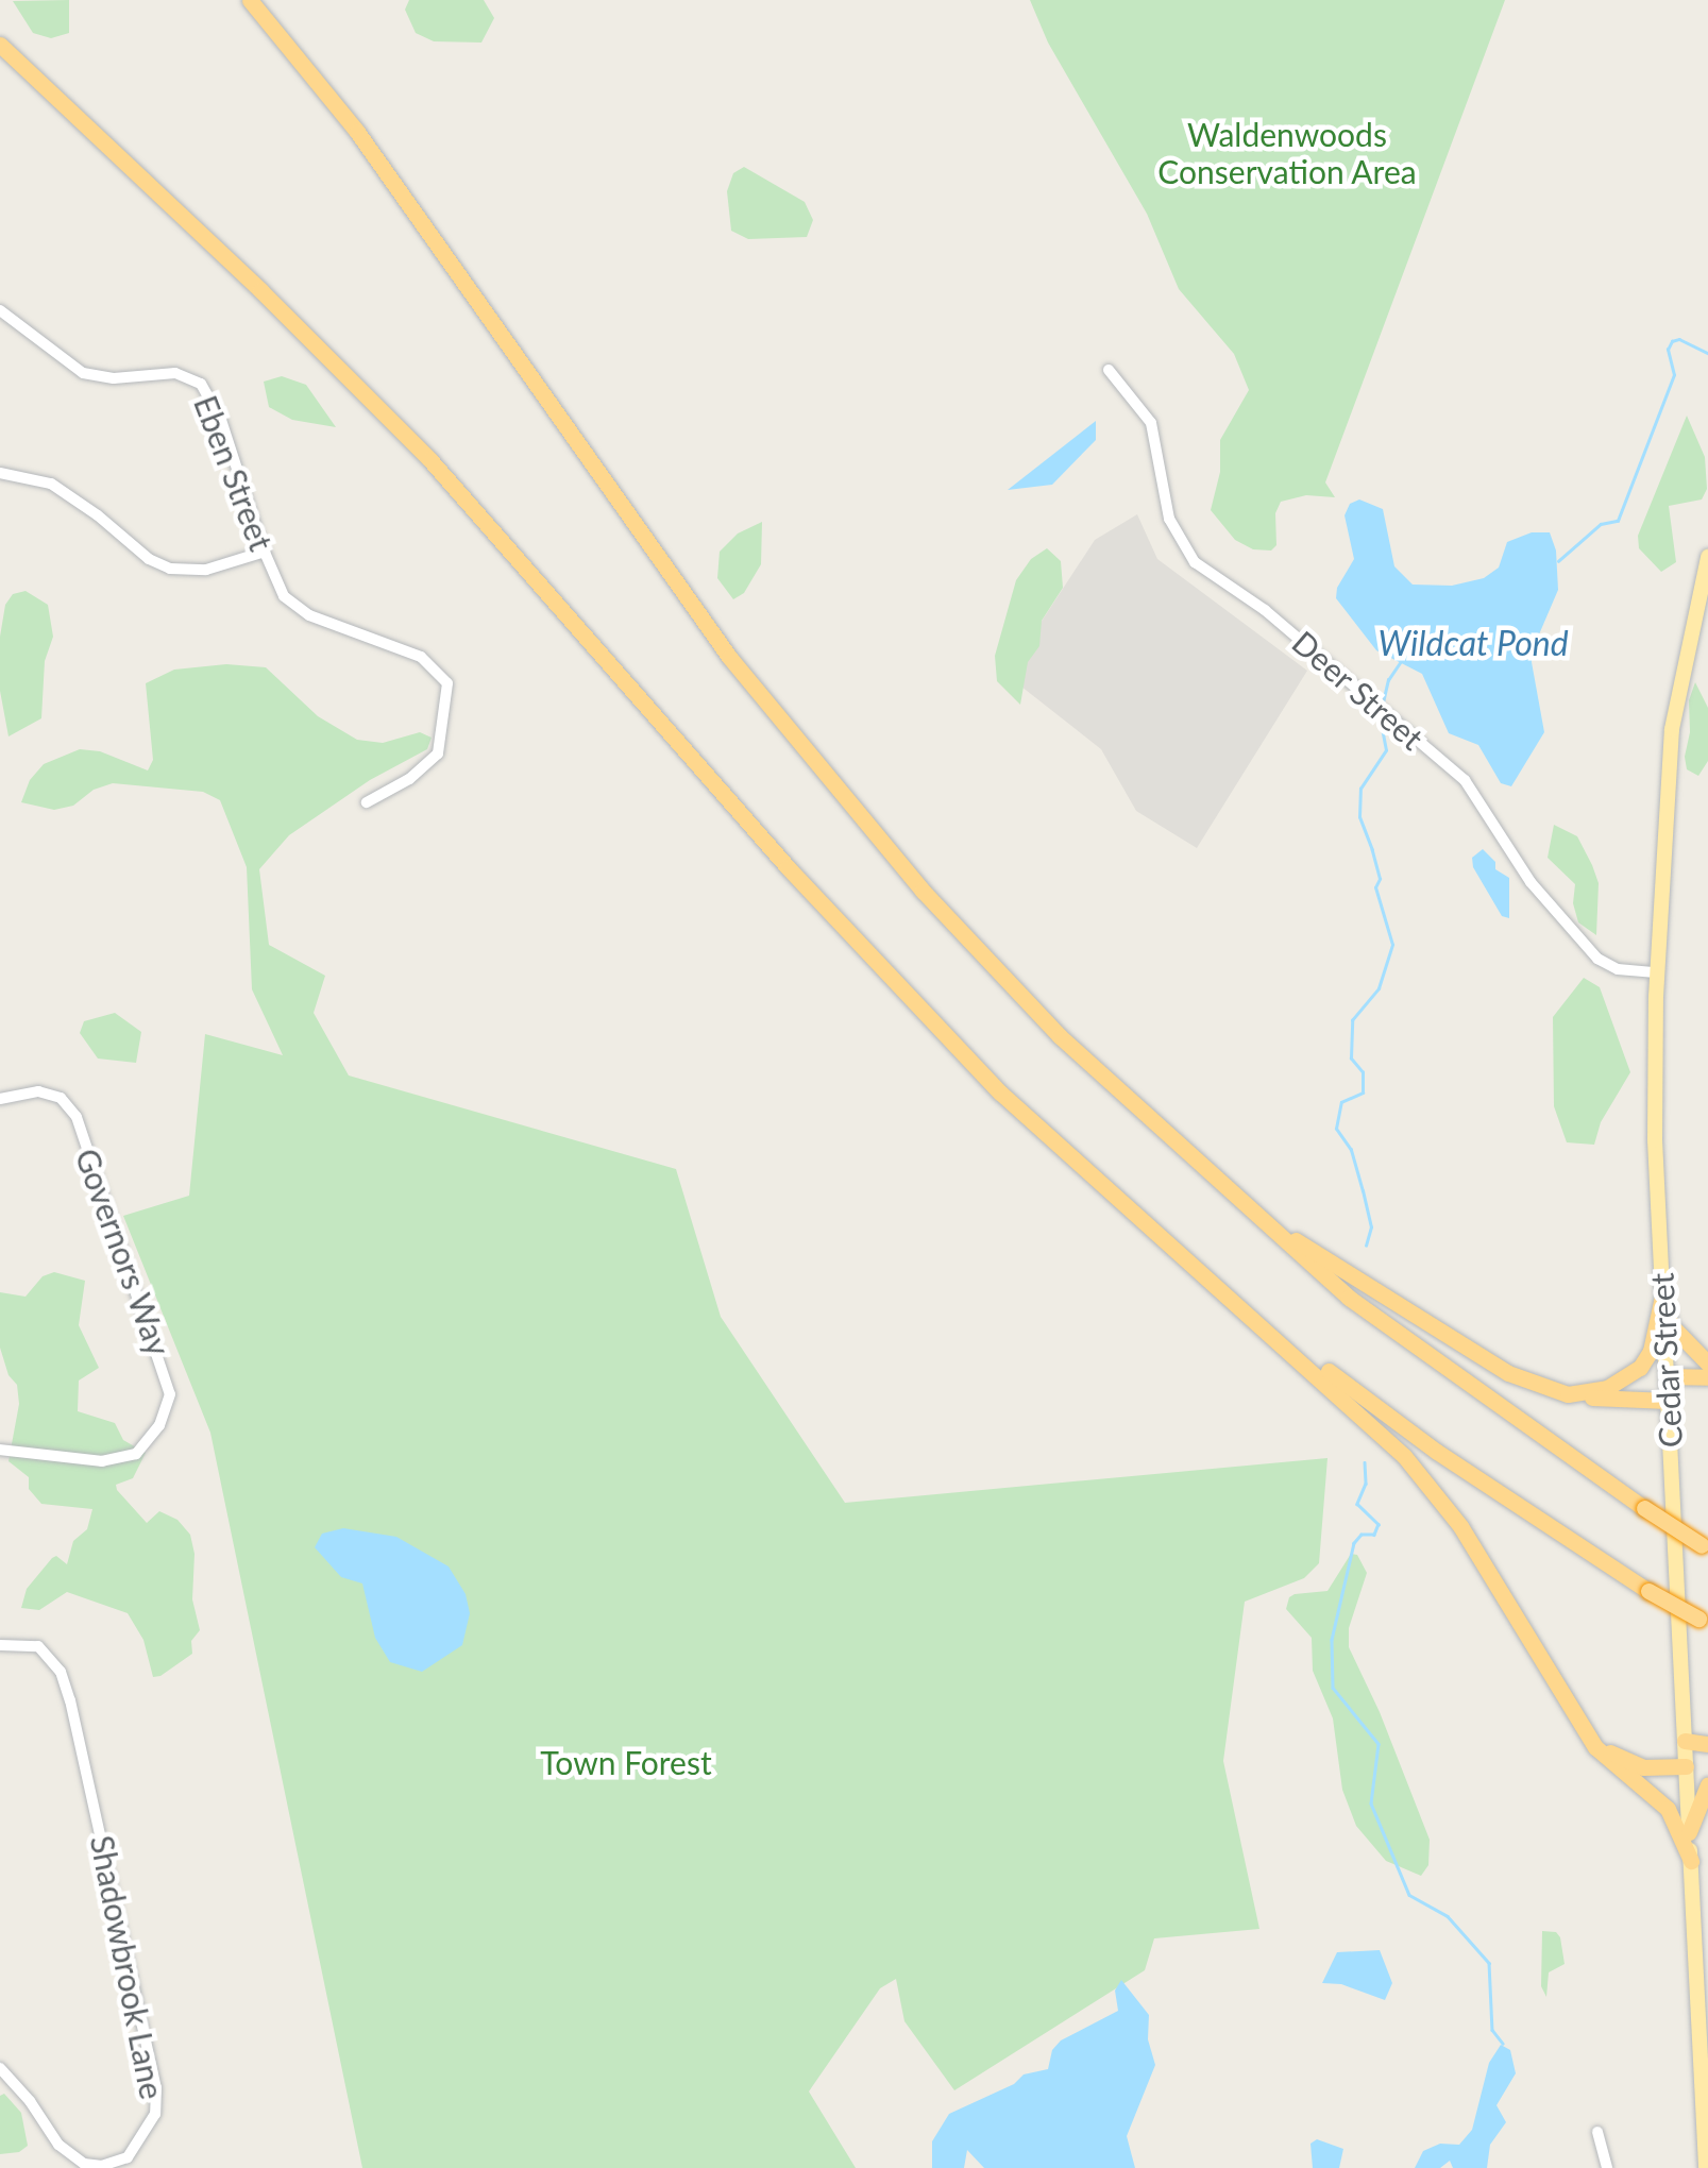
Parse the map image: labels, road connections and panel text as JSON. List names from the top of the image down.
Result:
{
  "streets": {
    "main road": ["Cedar Street"],
    "street": [
      "Eben Street",
      "Deer Street",
      "Governors Way",
      "Shadowbrook Lane"
    ]
  },
  "crossings": [
    ["Deer Street", "Cedar Street"]
  ],
  "water": ["Wildcat Pond"],
  "parks": ["Waldenwoods Conservation Area", "Town Forest"]
}
